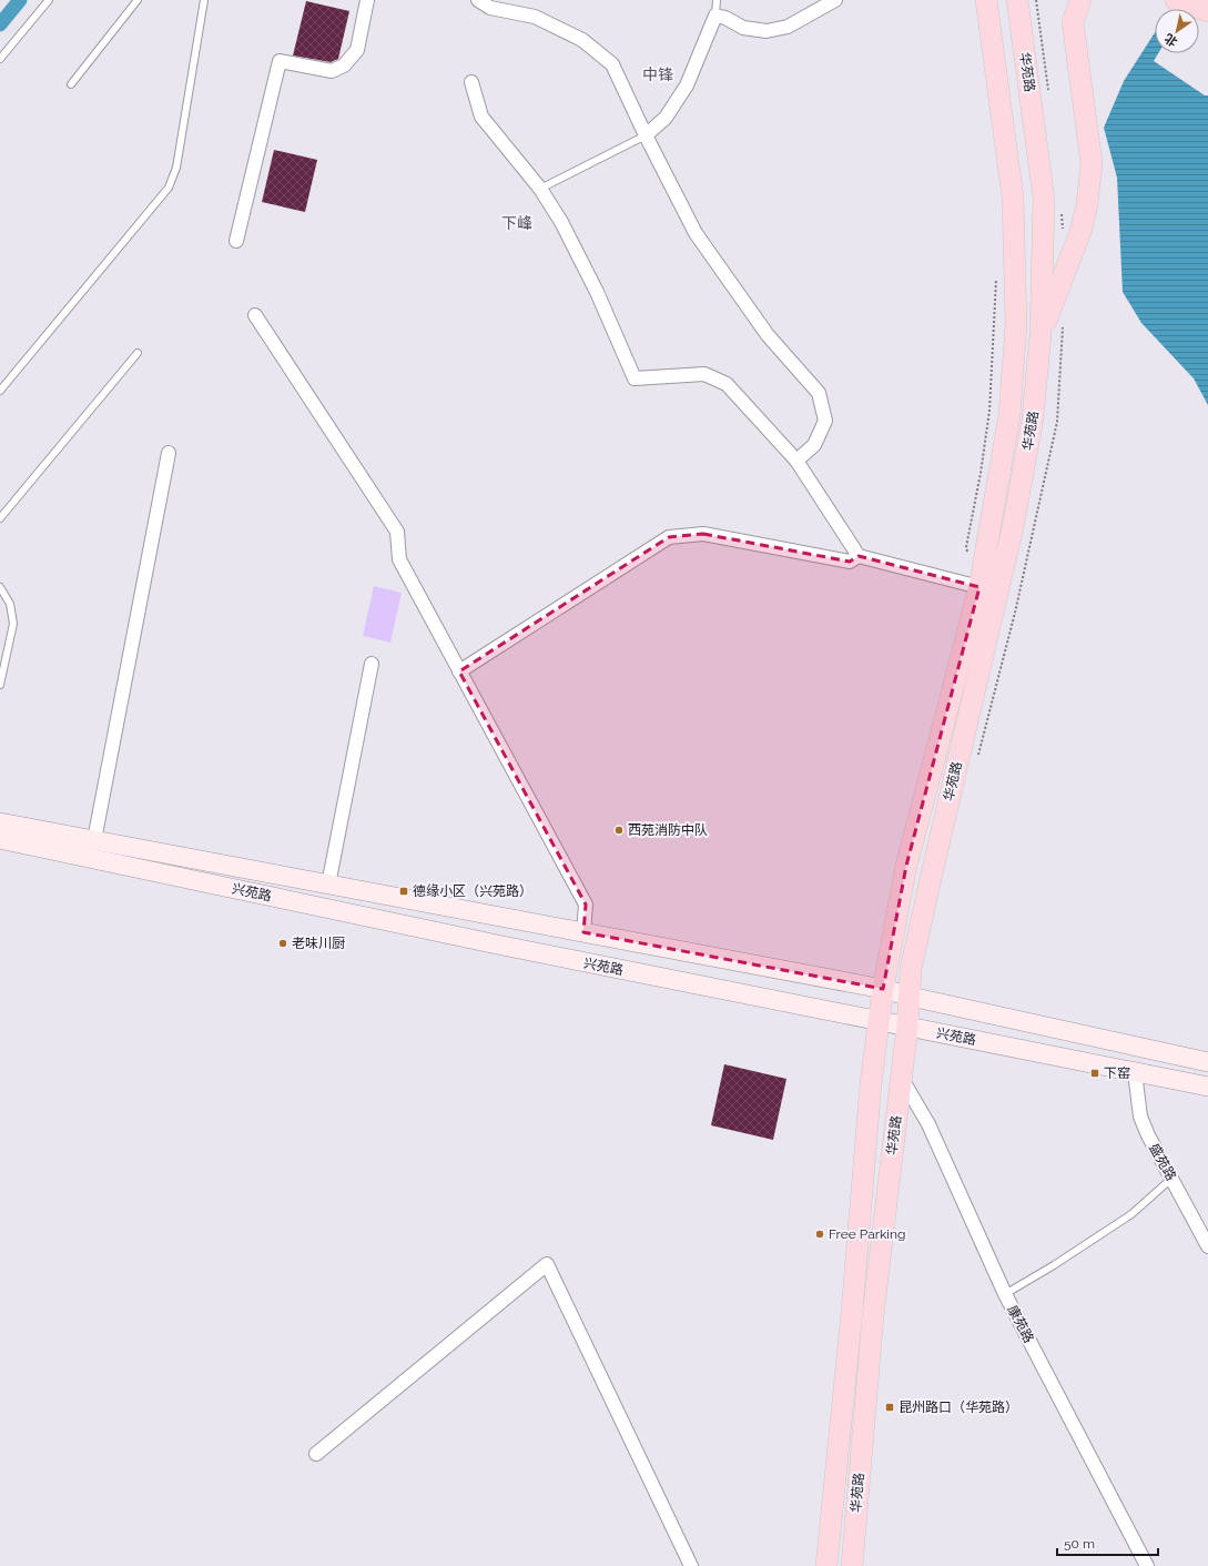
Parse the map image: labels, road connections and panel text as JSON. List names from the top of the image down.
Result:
{
  "streets": {
    "main road": ["华苑路", "兴苑路"],
    "street": ["盛苑路", "康苑路"]
  },
  "crossings": [
    ["华苑路", "兴苑路"],
    ["华苑路", "康苑路"],
    ["兴苑路", "盛苑路"]
  ],
  "districts": ["中锋", "下峰"],
  "places": {
    "other": ["西苑消防中队", "老味川厨", "Free Parking"],
    "transit": ["德缘小区（兴苑路）", "下窑", "昆州路口（华苑路）"]
  },
  "scale_bar": "50 m",
  "north": "bottom left"
}
